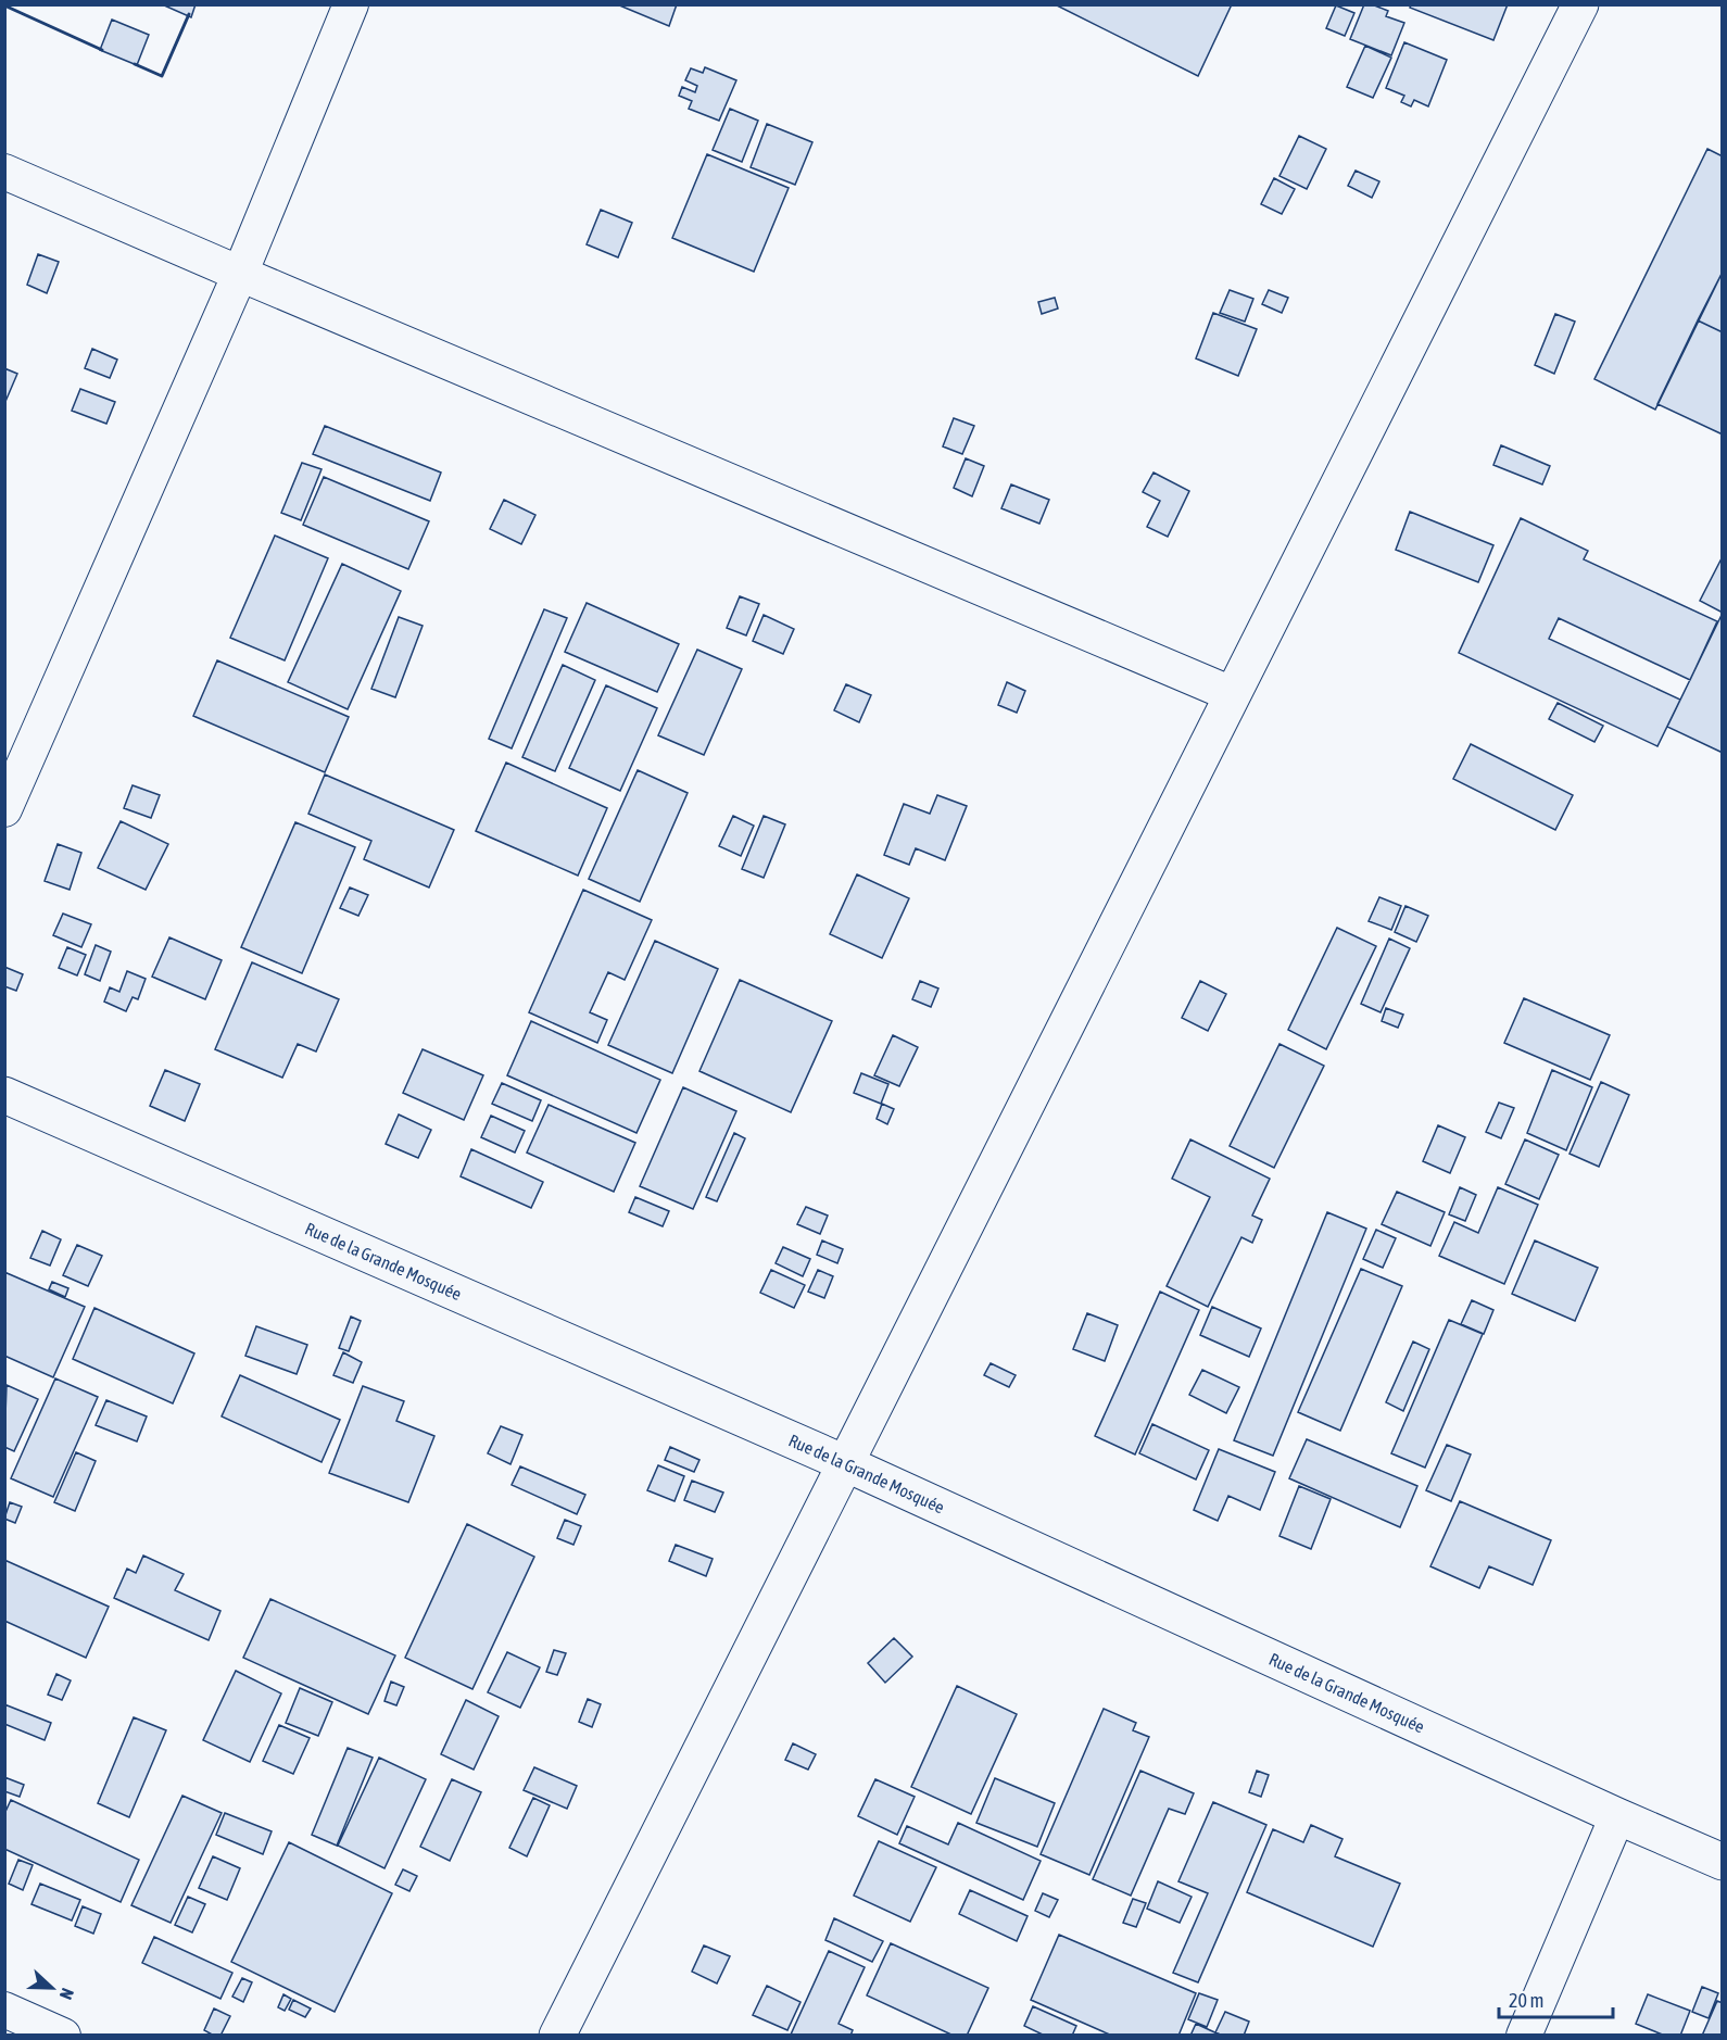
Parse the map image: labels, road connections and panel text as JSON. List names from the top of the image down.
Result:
{
  "streets": {
    "main road": ["Rue de la Grande Mosquée"]
  },
  "scale_bar": "20 m",
  "north": "right"
}
